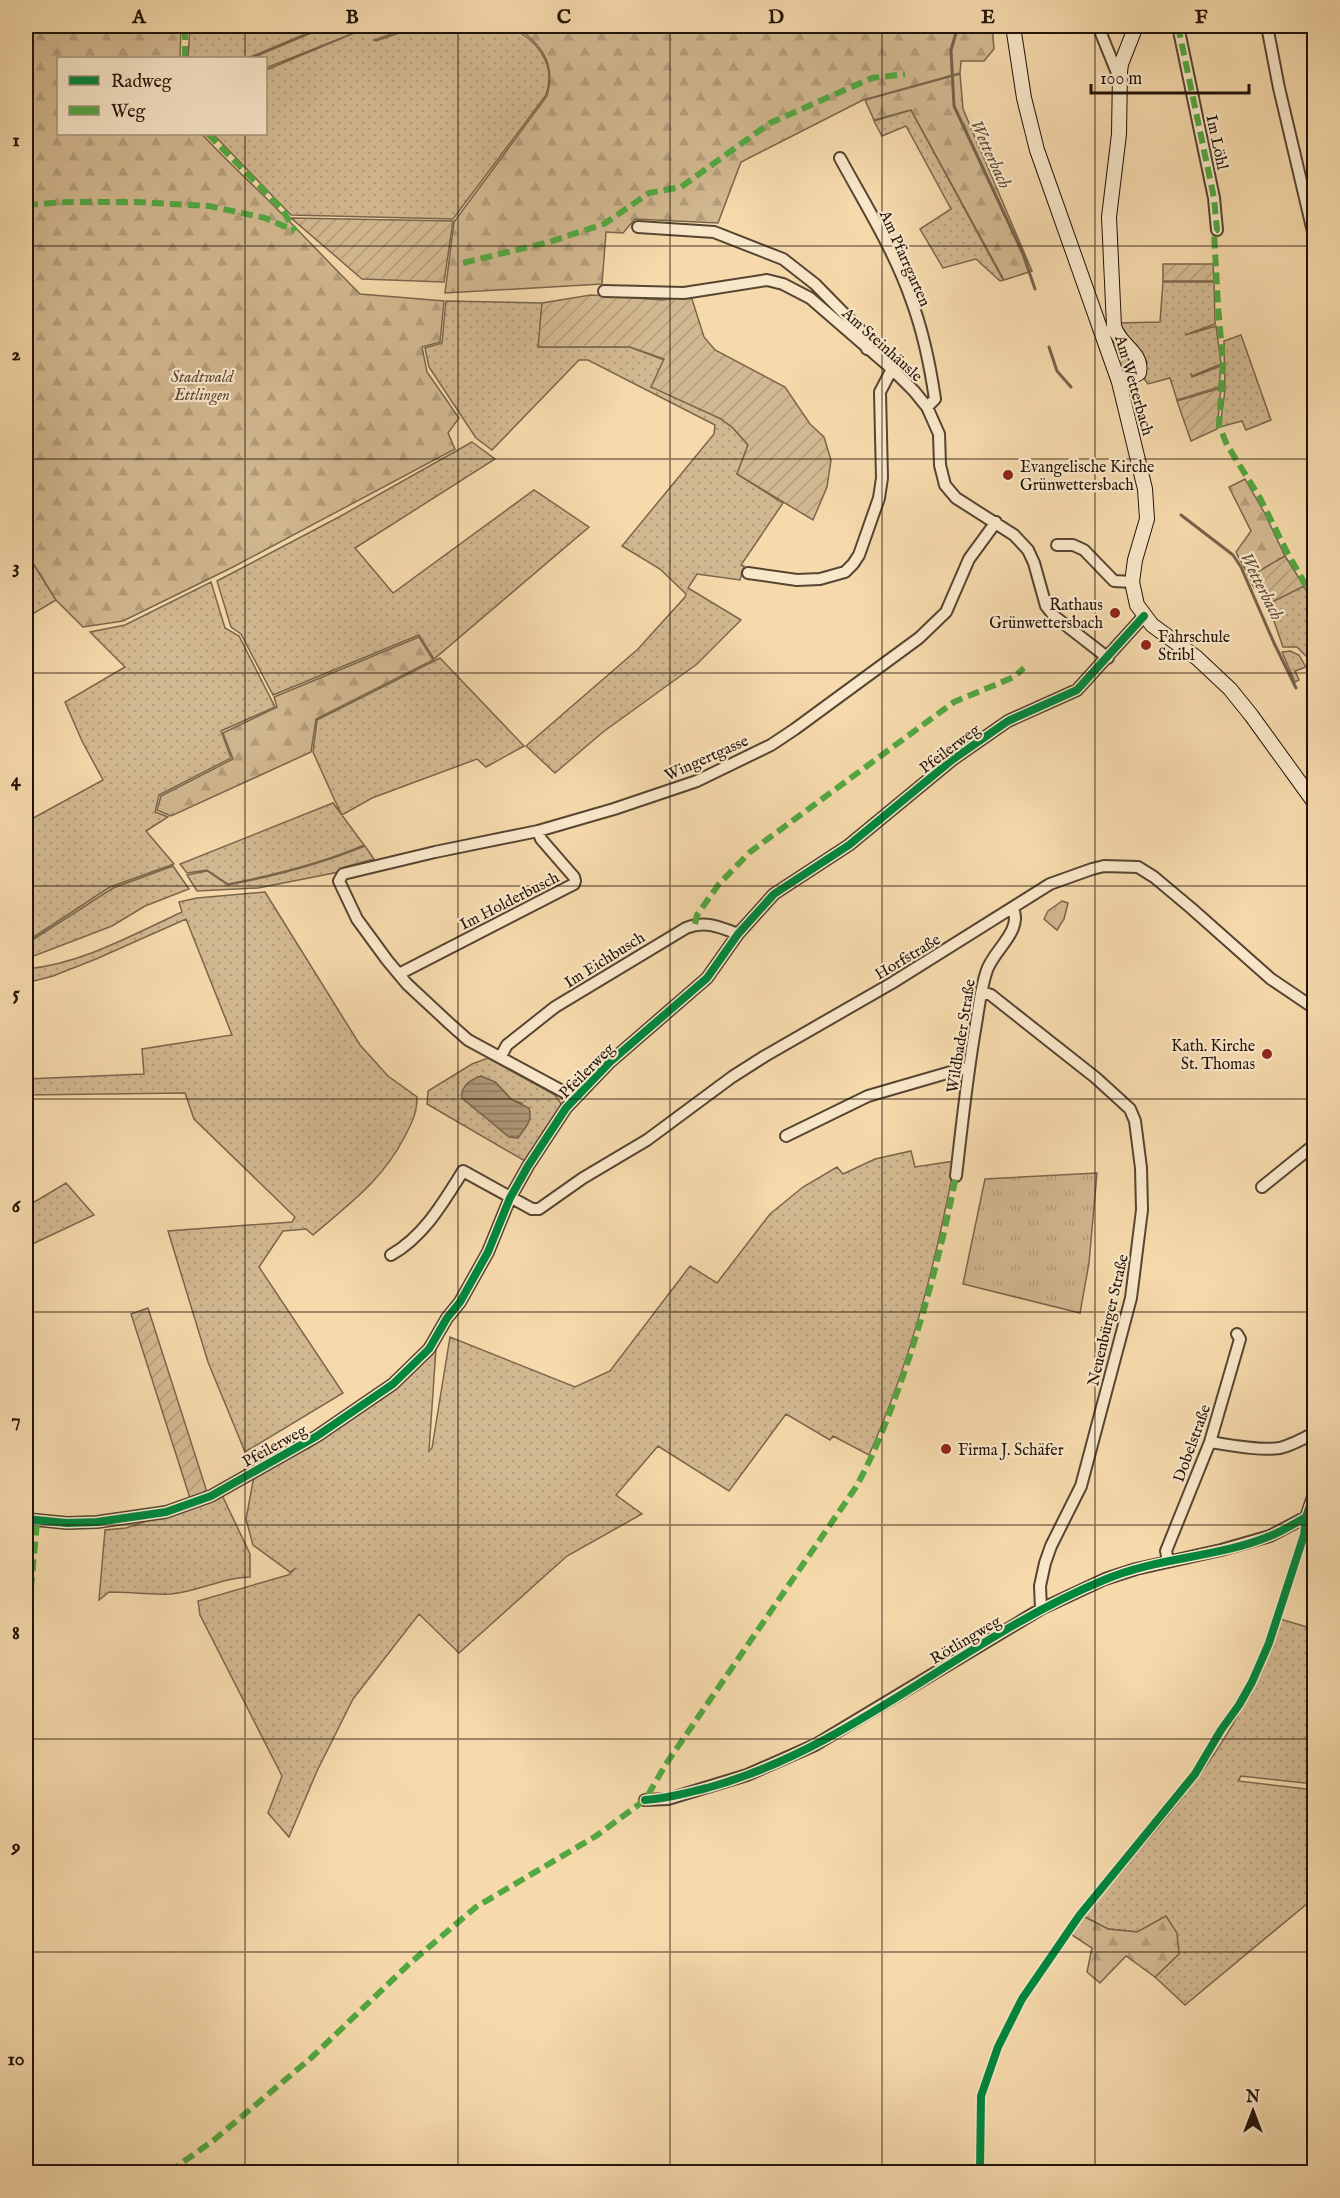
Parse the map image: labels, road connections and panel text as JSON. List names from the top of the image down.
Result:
{
  "streets": {
    "main road": ["Am Wetterbach"],
    "street": [
      "Im Löhl",
      "Am Pfarrgarten",
      "Am Steinhäusle",
      "Pfeilerweg",
      "Wingertgasse",
      "Im Holderbusch",
      "Horfstraße",
      "Im Eichbusch",
      "Wildbader Straße",
      "Neuenbürger Straße",
      "Dobelstraße",
      "Rötlingweg"
    ]
  },
  "crossings": [
    ["Am Pfarrgarten", "Am Steinhäusle"],
    ["Am Steinhäusle", "Pfeilerweg"],
    ["Am Steinhäusle", "Wingertgasse"],
    ["Pfeilerweg", "Horfstraße"],
    ["Pfeilerweg", "Im Eichbusch"],
    ["Wingertgasse", "Im Holderbusch"],
    ["Horfstraße", "Wildbader Straße"],
    ["Wildbader Straße", "Neuenbürger Straße"],
    ["Neuenbürger Straße", "Rötlingweg"],
    ["Dobelstraße", "Rötlingweg"]
  ],
  "water": ["Wetterbach"],
  "parks": ["Stadtwald Ettlingen"],
  "places": [
    "Evangelische Kirche Grünwettersbach",
    "Rathaus Grünwettersbach",
    "Fahrschule Stribl",
    "Kath. Kirche St. Thomas",
    "Firma J. Schäfer"
  ],
  "legend": ["Radweg", "Weg"],
  "scale_bar": "100 m",
  "north": "top",
  "grid": {
    "columns": [
      "A",
      "B",
      "C",
      "D",
      "E",
      "F"
    ],
    "rows": [
      "1",
      "2",
      "3",
      "4",
      "5",
      "6",
      "7",
      "8",
      "9",
      "10"
    ]
  }
}
